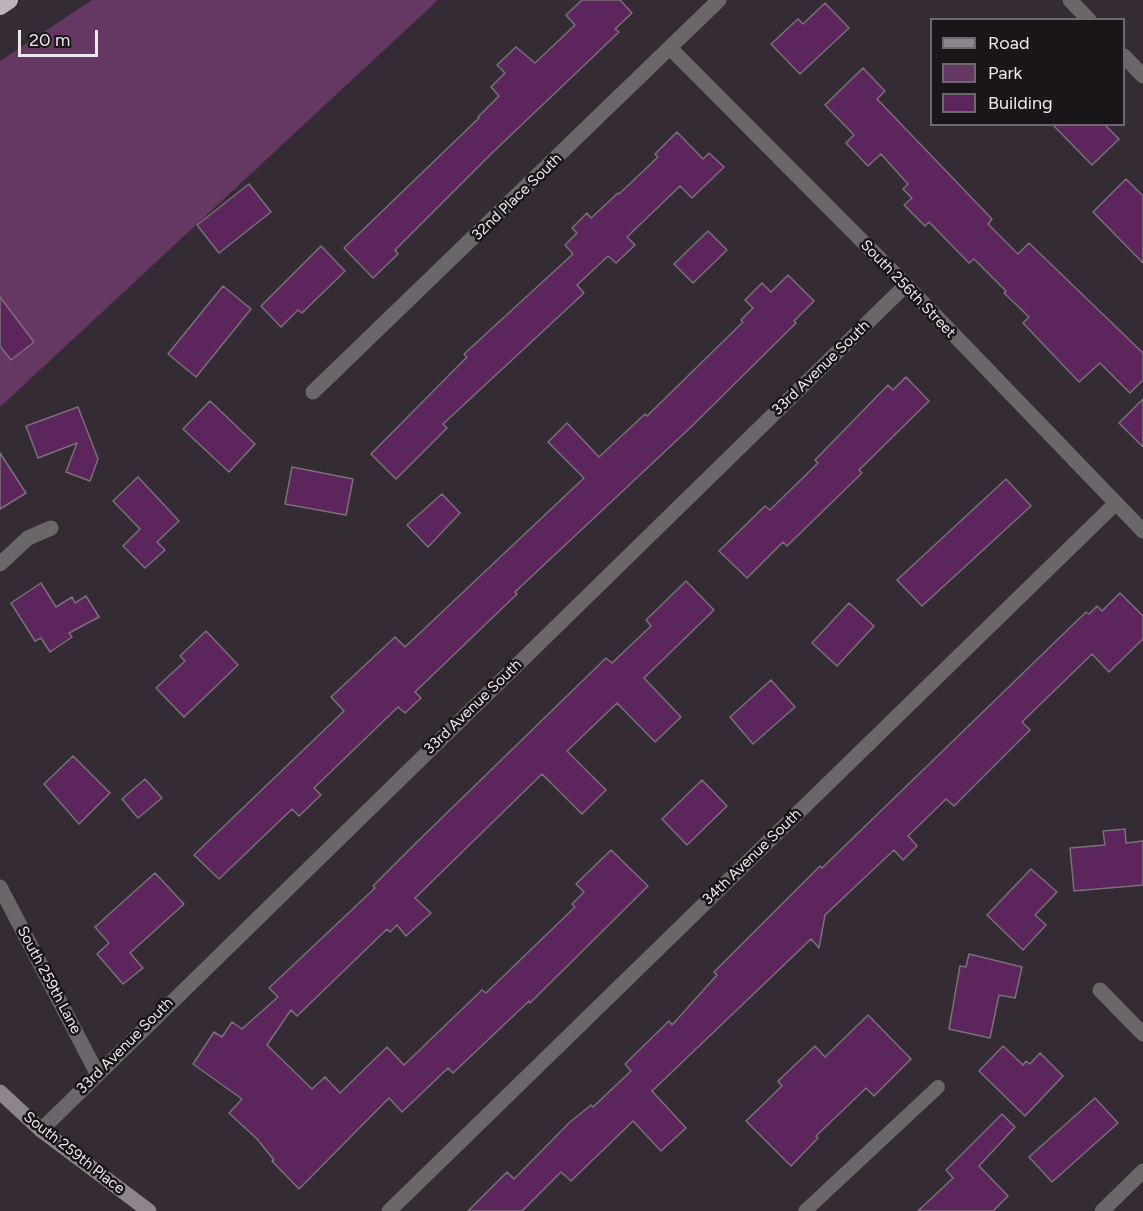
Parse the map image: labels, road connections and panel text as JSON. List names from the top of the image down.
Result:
{
  "streets": {
    "main road": ["South 259th Place"],
    "street": [
      "32nd Place South",
      "South 256th Street",
      "33rd Avenue South",
      "34th Avenue South",
      "South 259th Lane"
    ]
  },
  "crossings": [
    ["32nd Place South", "South 256th Street"],
    ["South 256th Street", "33rd Avenue South"],
    ["South 256th Street", "34th Avenue South"],
    ["33rd Avenue South", "South 259th Lane"],
    ["33rd Avenue South", "South 259th Place"]
  ],
  "legend": ["Road", "Park", "Building"],
  "scale_bar": "20 m"
}
